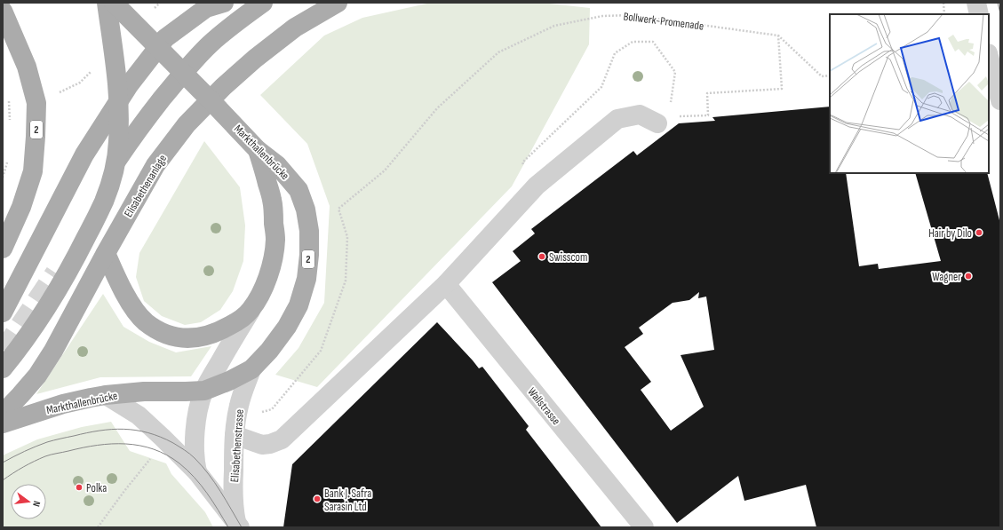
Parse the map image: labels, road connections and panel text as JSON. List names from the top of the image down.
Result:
{
  "streets": {
    "main road": ["2", "Markthallenbrücke", "Elisabethenanlage"],
    "street": ["Wallstrasse", "Elisabethenstrasse"],
    "path": ["Bollwerk-Promenade"]
  },
  "crossings": [
    ["Markthallenbrücke", "Elisabethenstrasse"]
  ],
  "places": [
    "Hair by Dilo",
    "Swisscom",
    "Wagner",
    "Polka",
    "Bank J. Safra Sarasin Ltd"
  ],
  "north": "right"
}
